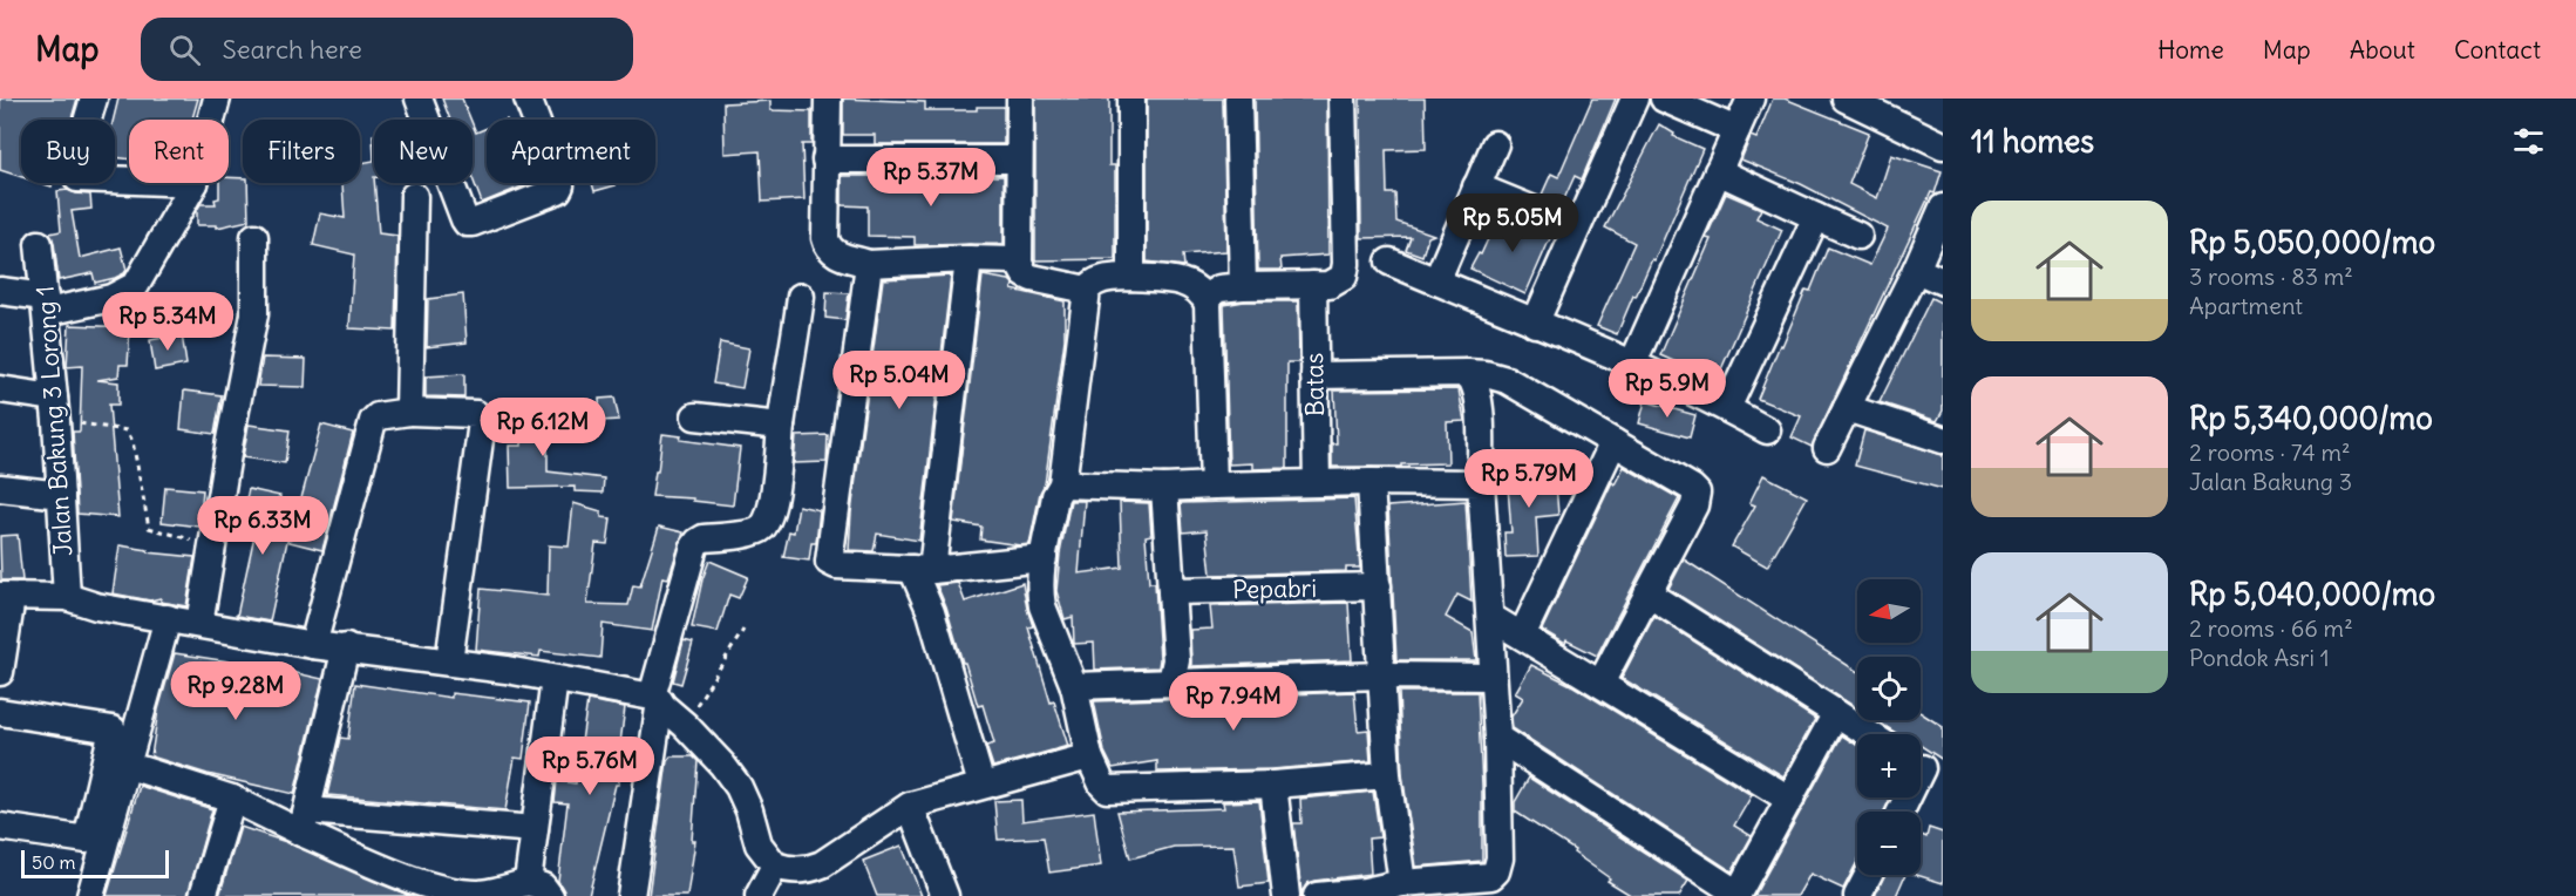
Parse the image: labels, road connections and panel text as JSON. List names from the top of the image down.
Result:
{
  "streets": {
    "street": ["Batas", "Jalan Bakung 3 Lorong 1", "Pepabri"]
  },
  "scale_bar": "50 m",
  "north": "left",
  "page": {
    "header": "Map",
    "search": "Search here",
    "nav": [
      "Home",
      "Map",
      "About",
      "Contact"
    ],
    "heading": "11 homes",
    "chip": [
      "Buy",
      "Rent",
      "Filters",
      "New",
      "Apartment"
    ],
    "price": [
      "Rp 5.37M",
      "Rp 5.05M",
      "Rp 5.34M",
      "Rp 5.04M",
      "Rp 5.9M",
      "Rp 6.12M",
      "Rp 5.79M",
      "Rp 6.33M",
      "Rp 9.28M",
      "Rp 7.94M",
      "Rp 5.76M"
    ],
    "list": [
      {
        "name": "Rp 5,050,000/mo",
        "note": "3 rooms · 83 m² · Apartment"
      },
      {
        "name": "Rp 5,340,000/mo",
        "note": "2 rooms · 74 m² · Jalan Bakung 3"
      },
      {
        "name": "Rp 5,040,000/mo",
        "note": "2 rooms · 66 m² · Pondok Asri 1"
      }
    ],
    "map_buttons": ["+", "−"],
    "scale": "50 m"
  }
}
